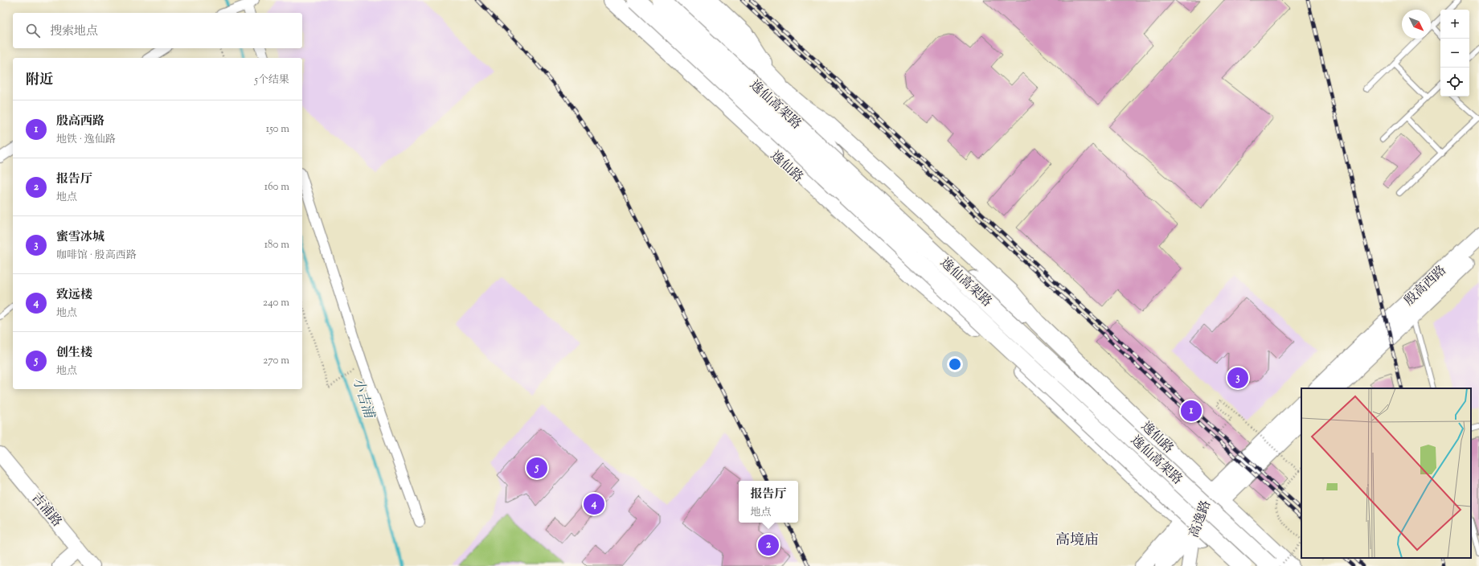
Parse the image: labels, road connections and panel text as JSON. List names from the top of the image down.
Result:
{
  "streets": {
    "highway": ["逸仙高架路"],
    "main road": ["逸仙路", "殷高西路"],
    "street": ["吉浦路", "高逸路"]
  },
  "crossings": [
    ["逸仙高架路", "逸仙路"],
    ["逸仙路", "高逸路"]
  ],
  "districts": ["高境庙"],
  "water": ["小吉浦"],
  "north": "bottom right",
  "page": {
    "map_buttons": ["+", "−"],
    "search": "搜索地点",
    "heading": ["附近", "5个结果"],
    "list": [
      {
        "mark": "1",
        "name": "殷高西路",
        "note": "地铁 · 逸仙路",
        "value": "150 m"
      },
      {
        "mark": "2",
        "name": "报告厅",
        "note": "地点",
        "value": "160 m"
      },
      {
        "mark": "3",
        "name": "蜜雪冰城",
        "note": "咖啡馆 · 殷高西路",
        "value": "180 m"
      },
      {
        "mark": "4",
        "name": "致远楼",
        "note": "地点",
        "value": "240 m"
      },
      {
        "mark": "5",
        "name": "创生楼",
        "note": "地点",
        "value": "270 m"
      }
    ],
    "pins": [
      "3",
      "1",
      "5",
      "4",
      "2"
    ],
    "popup": ["报告厅", "地点"]
  }
}
